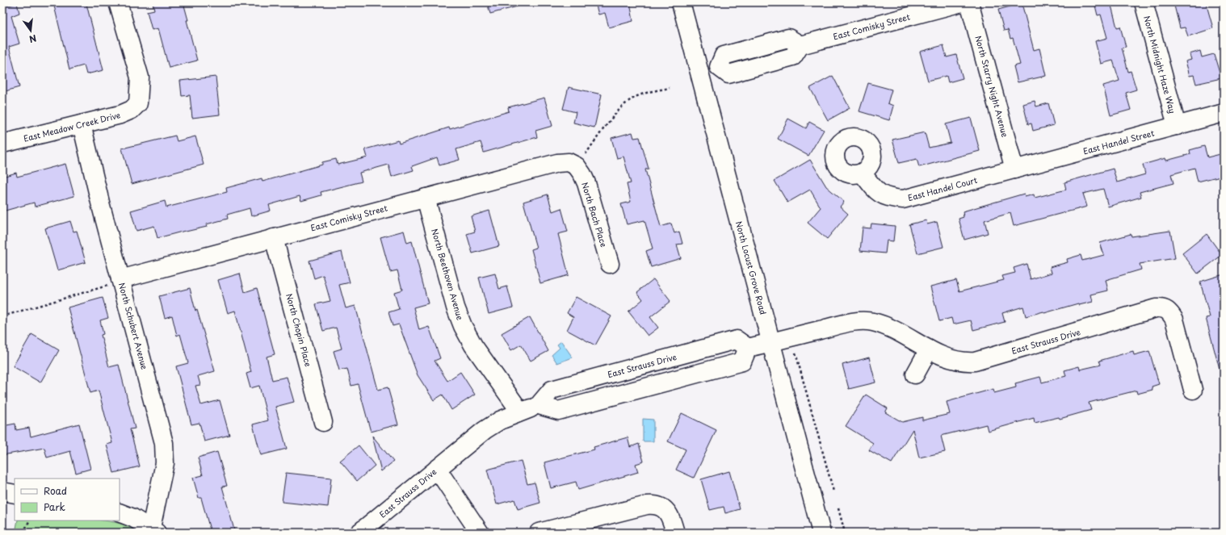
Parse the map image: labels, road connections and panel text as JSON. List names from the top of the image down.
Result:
{
  "streets": {
    "street": [
      "East Comisky Street",
      "North Midnight Haze Way",
      "North Starry Night Avenue",
      "East Meadow Creek Drive",
      "East Handel Street",
      "East Handel Court",
      "North Bach Place",
      "North Locust Grove Road",
      "North Beethoven Avenue",
      "North Schubert Avenue",
      "North Chopin Place",
      "East Strauss Drive"
    ]
  },
  "crossings": [
    ["East Comisky Street", "North Bach Place"],
    ["East Comisky Street", "North Locust Grove Road"],
    ["East Comisky Street", "North Beethoven Avenue"],
    ["East Comisky Street", "North Schubert Avenue"],
    ["East Comisky Street", "North Chopin Place"],
    ["North Midnight Haze Way", "East Handel Street"],
    ["North Starry Night Avenue", "East Handel Street"],
    ["North Starry Night Avenue", "East Handel Court"],
    ["East Meadow Creek Drive", "North Schubert Avenue"],
    ["East Handel Street", "East Handel Court"],
    ["North Locust Grove Road", "East Strauss Drive"],
    ["North Beethoven Avenue", "East Strauss Drive"]
  ],
  "legend": ["Road", "Park"],
  "north": "bottom"
}
